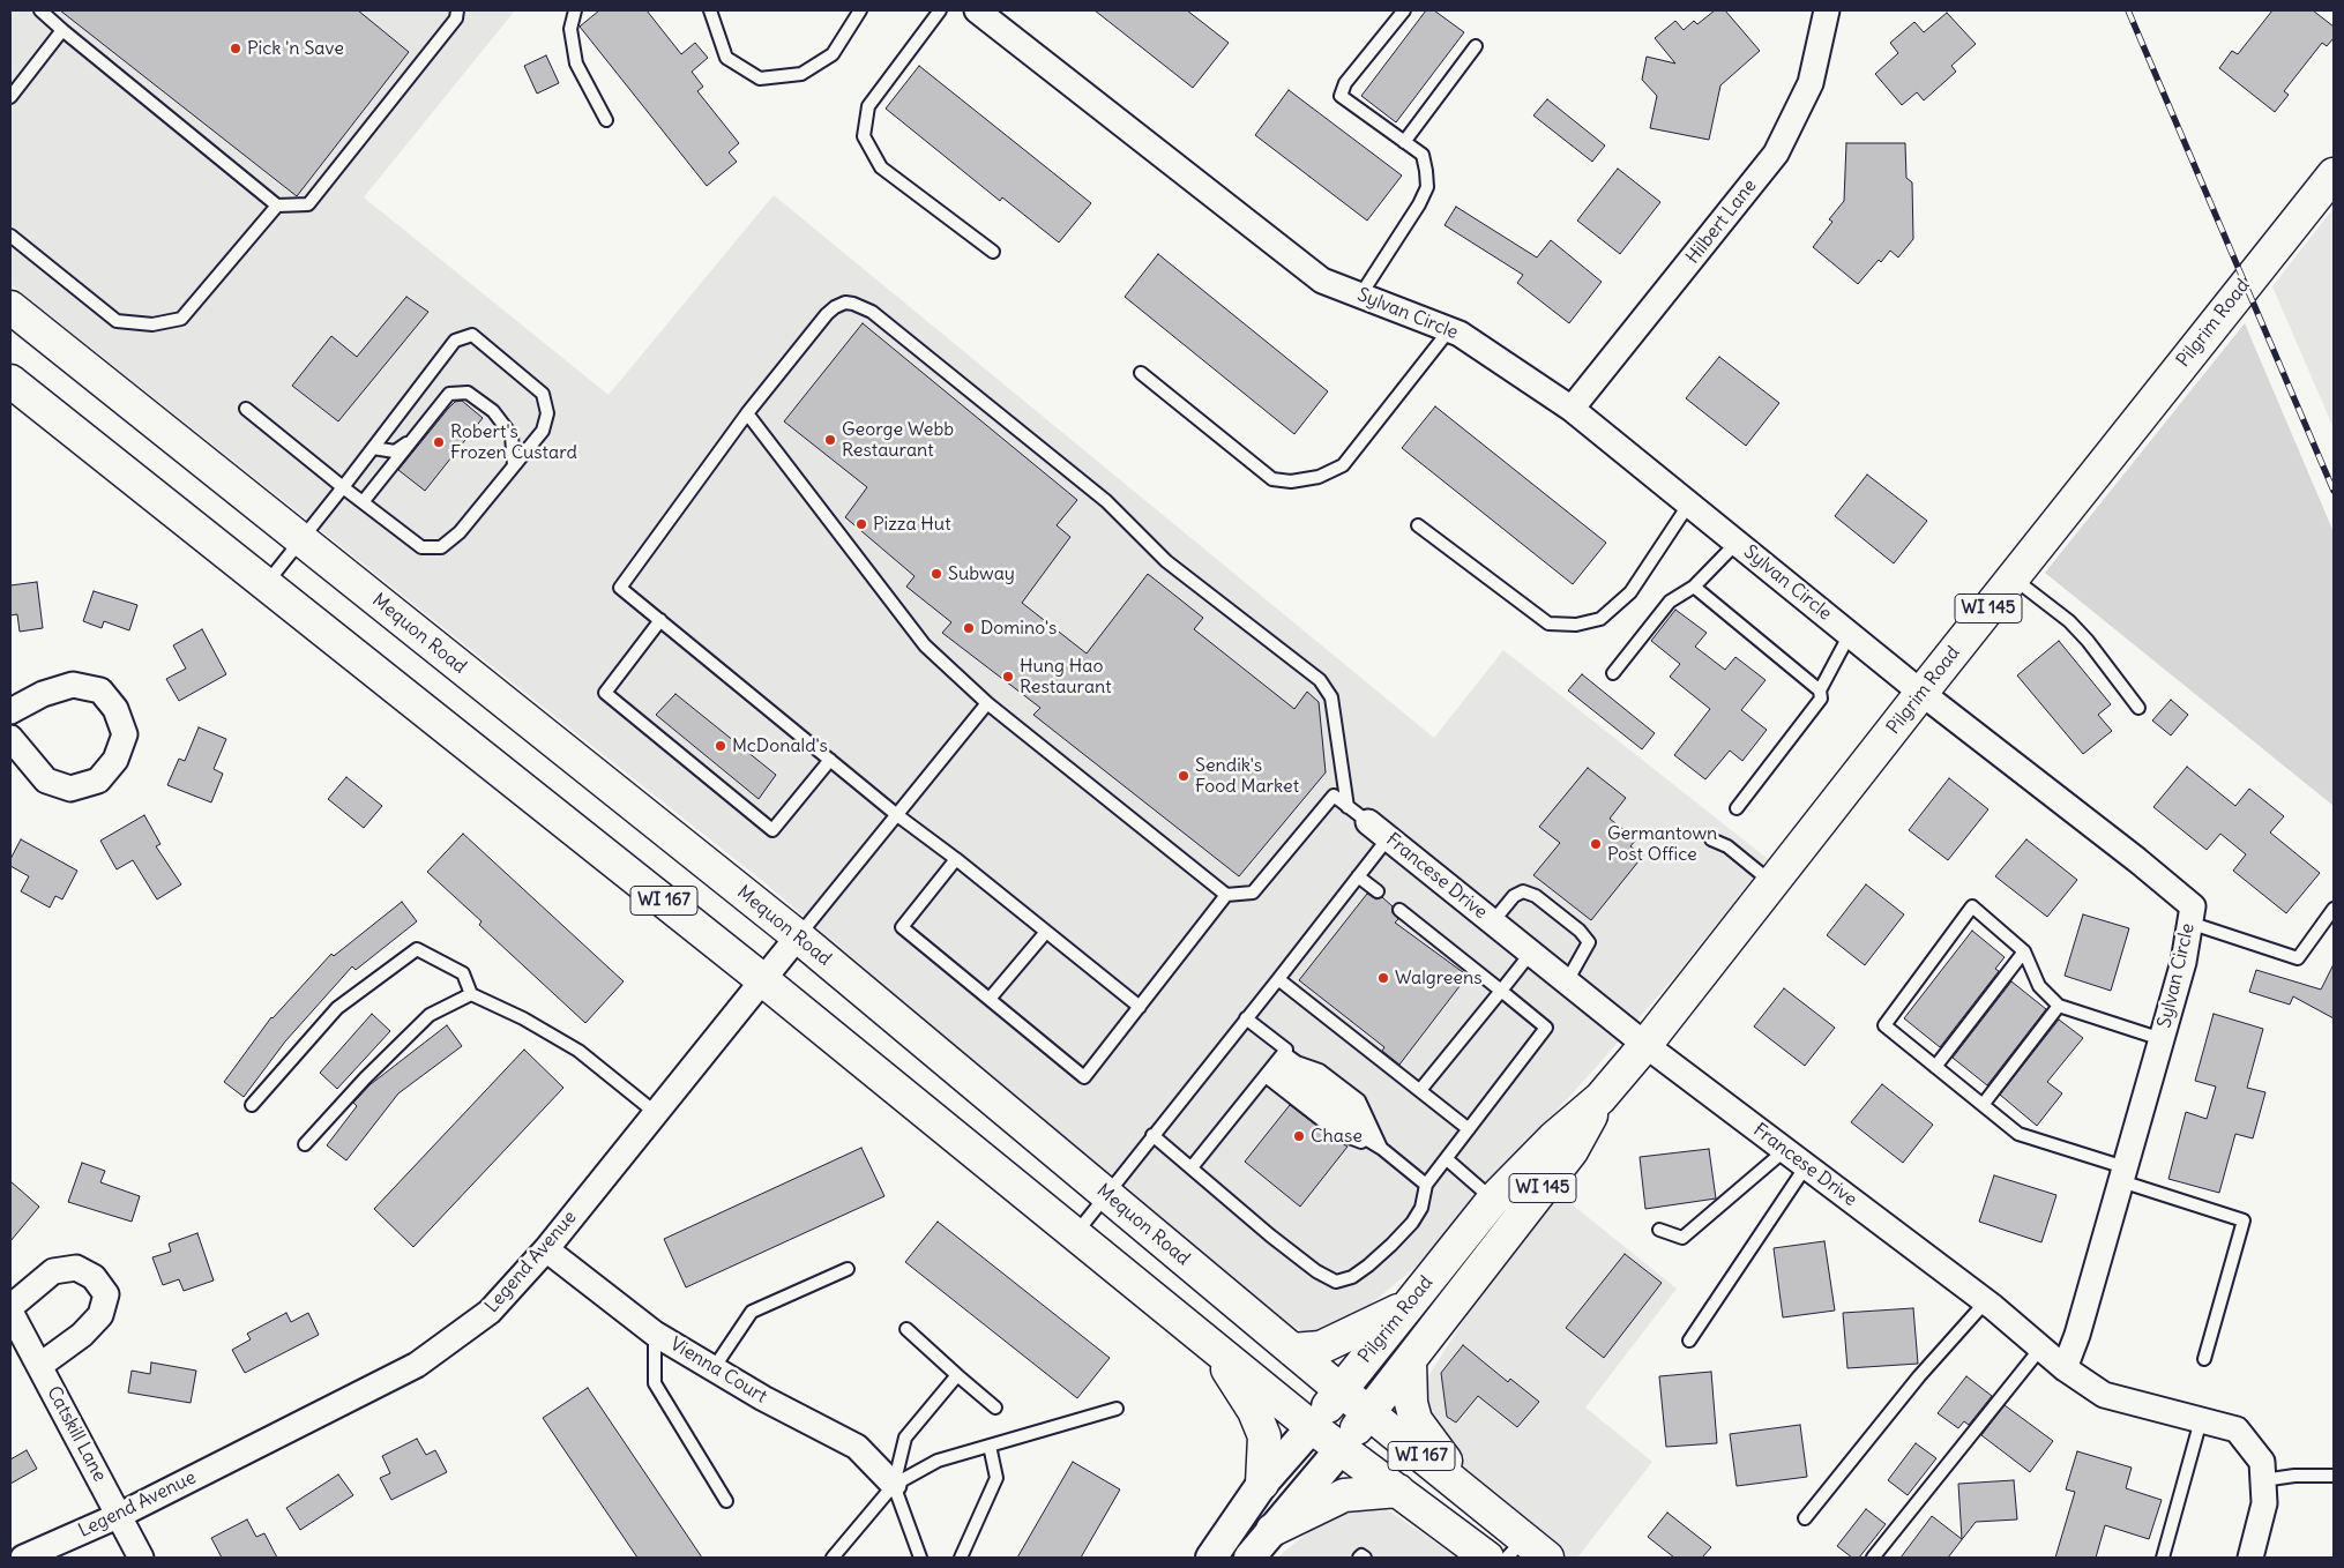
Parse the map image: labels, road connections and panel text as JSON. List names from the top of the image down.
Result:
{
  "streets": {
    "main road": [
      "Pilgrim Road",
      "WI 145",
      "Mequon Road",
      "WI 167"
    ],
    "street": [
      "Hilbert Lane",
      "Sylvan Circle",
      "Francese Drive",
      "Legend Avenue",
      "Vienna Court",
      "Catskill Lane"
    ]
  },
  "crossings": [
    ["Hilbert Lane", "Sylvan Circle"],
    ["Sylvan Circle", "Pilgrim Road"],
    ["Sylvan Circle", "Francese Drive"],
    ["Pilgrim Road", "Mequon Road"],
    ["Pilgrim Road", "Francese Drive"],
    ["Pilgrim Road", "WI 167"],
    ["Mequon Road", "Legend Avenue"],
    ["WI 167", "Legend Avenue"],
    ["Legend Avenue", "Vienna Court"],
    ["Legend Avenue", "Catskill Lane"]
  ],
  "places": [
    "Pick 'n Save",
    "George Webb Restaurant",
    "Robert's Frozen Custard",
    "Pizza Hut",
    "Subway",
    "Domino's",
    "Hung Hao Restaurant",
    "McDonald's",
    "Sendik's Food Market",
    "Germantown Post Office",
    "Walgreens",
    "Chase"
  ]
}
